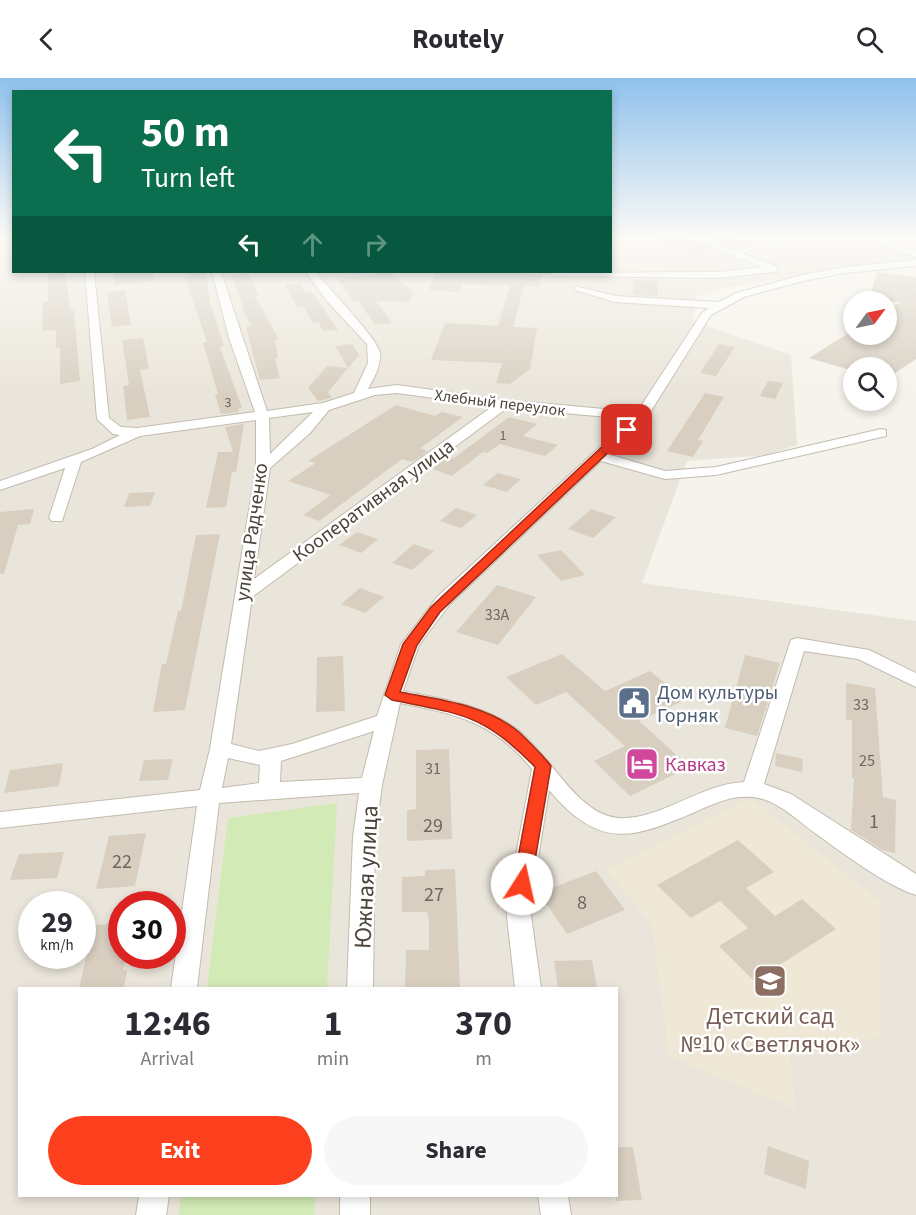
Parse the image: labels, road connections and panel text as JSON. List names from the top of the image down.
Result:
{
  "streets": {
    "street": [
      "Хлебный переулок",
      "Кооперативная улица",
      "улица Радченко",
      "Южная улица"
    ]
  },
  "crossings": [
    ["Хлебный переулок", "Кооперативная улица"],
    ["Хлебный переулок", "улица Радченко"],
    ["Кооперативная улица", "улица Радченко"],
    ["улица Радченко", "Южная улица"]
  ],
  "places": {
    "public building": ["Дом культуры Горняк"],
    "hotel": ["Кавказ"],
    "school or university": ["Детский сад №10 «Светлячок»"]
  },
  "house_numbers": [
    "3",
    "1",
    "33А",
    "33",
    "25",
    "31",
    "1",
    "29",
    "22",
    "27",
    "8"
  ],
  "north": "top right",
  "page": {
    "header": "Routely",
    "turn": ["50 m", "Turn left"],
    "speed": "29 km/h",
    "limit": "30",
    "eta": [
      "12:46",
      "Arrival",
      "1",
      "min",
      "370",
      "m"
    ],
    "buttons": ["Exit", "Share"]
  }
}
